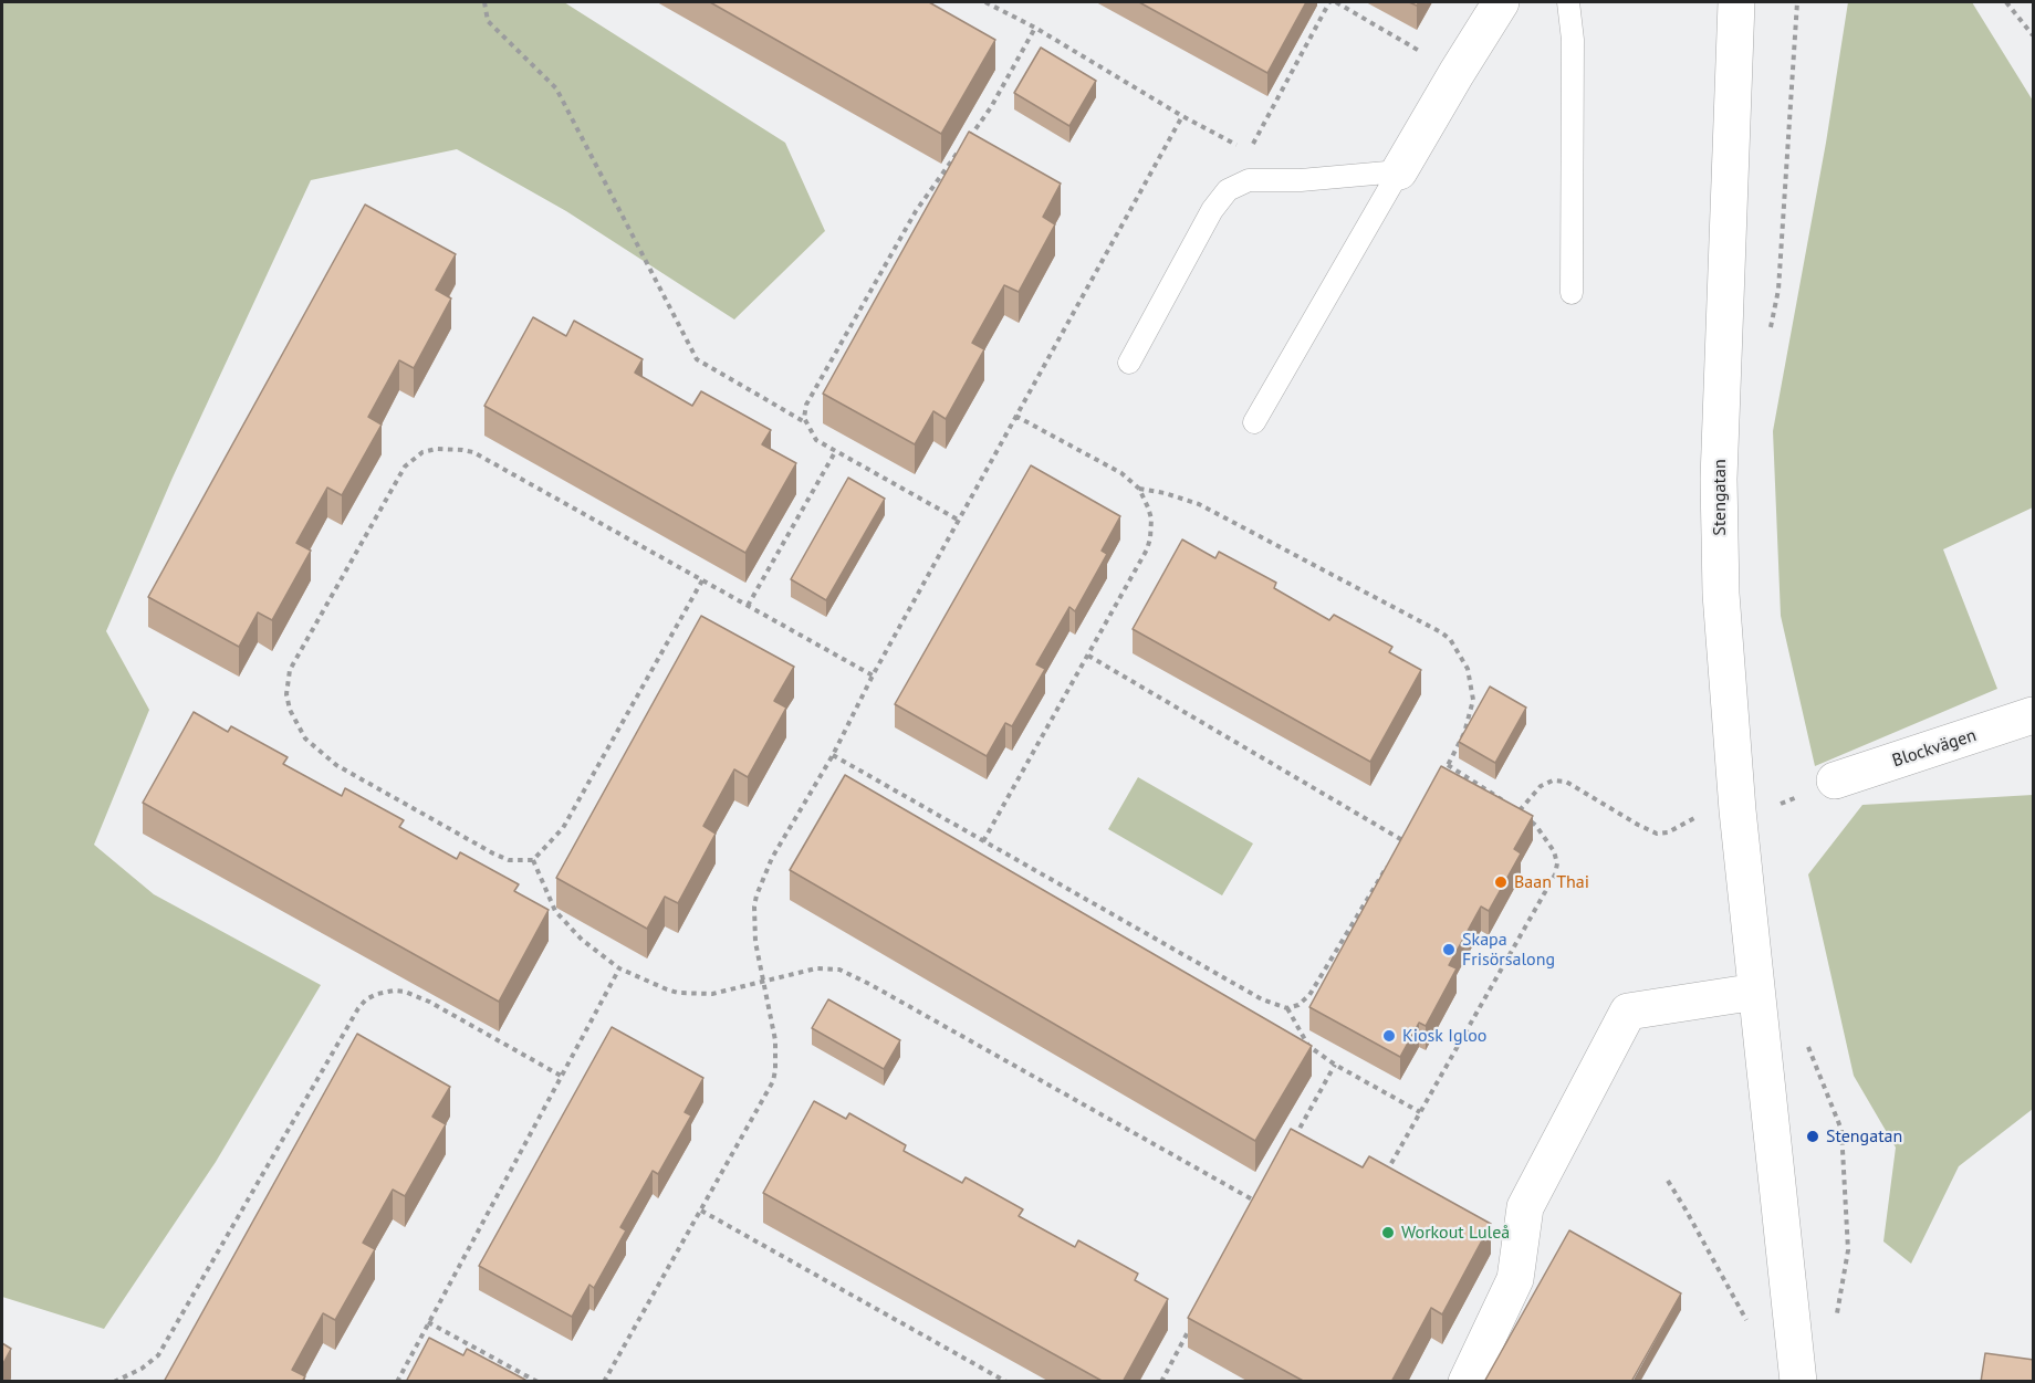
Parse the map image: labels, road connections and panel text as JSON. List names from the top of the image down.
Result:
{
  "streets": {
    "street": ["Stengatan", "Blockvägen"]
  },
  "places": [
    "Baan Thai",
    "Skapa Frisörsalong",
    "Kiosk Igloo",
    "Stengatan",
    "Workout Luleå"
  ]
}
